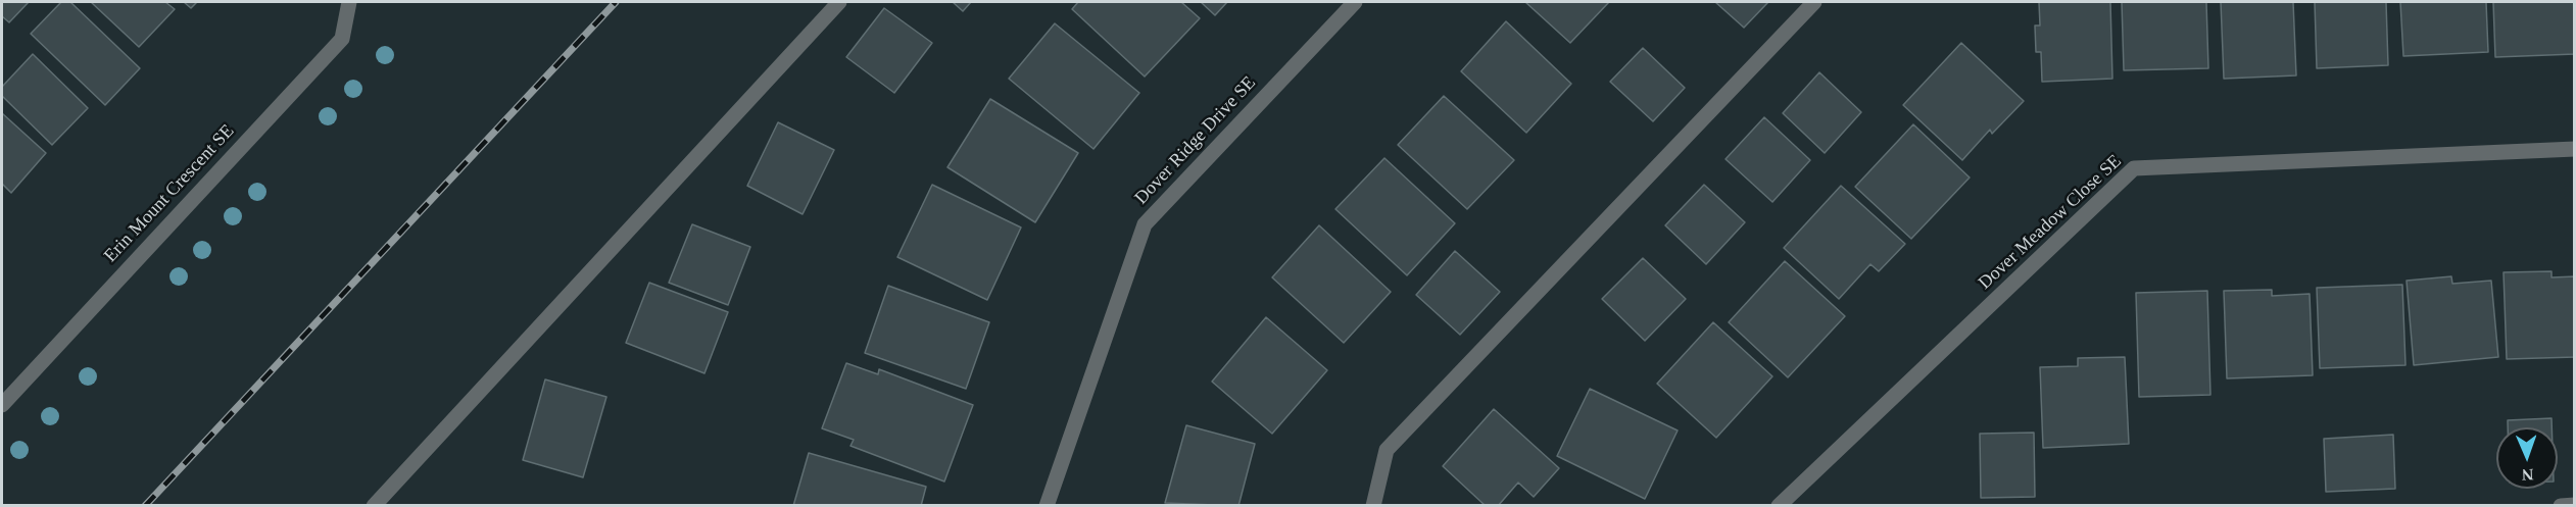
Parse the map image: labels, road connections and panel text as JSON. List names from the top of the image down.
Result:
{
  "streets": {
    "street": ["Dover Ridge Drive SE", "Erin Mount Crescent SE", "Dover Meadow Close SE"]
  },
  "north": "bottom"
}
